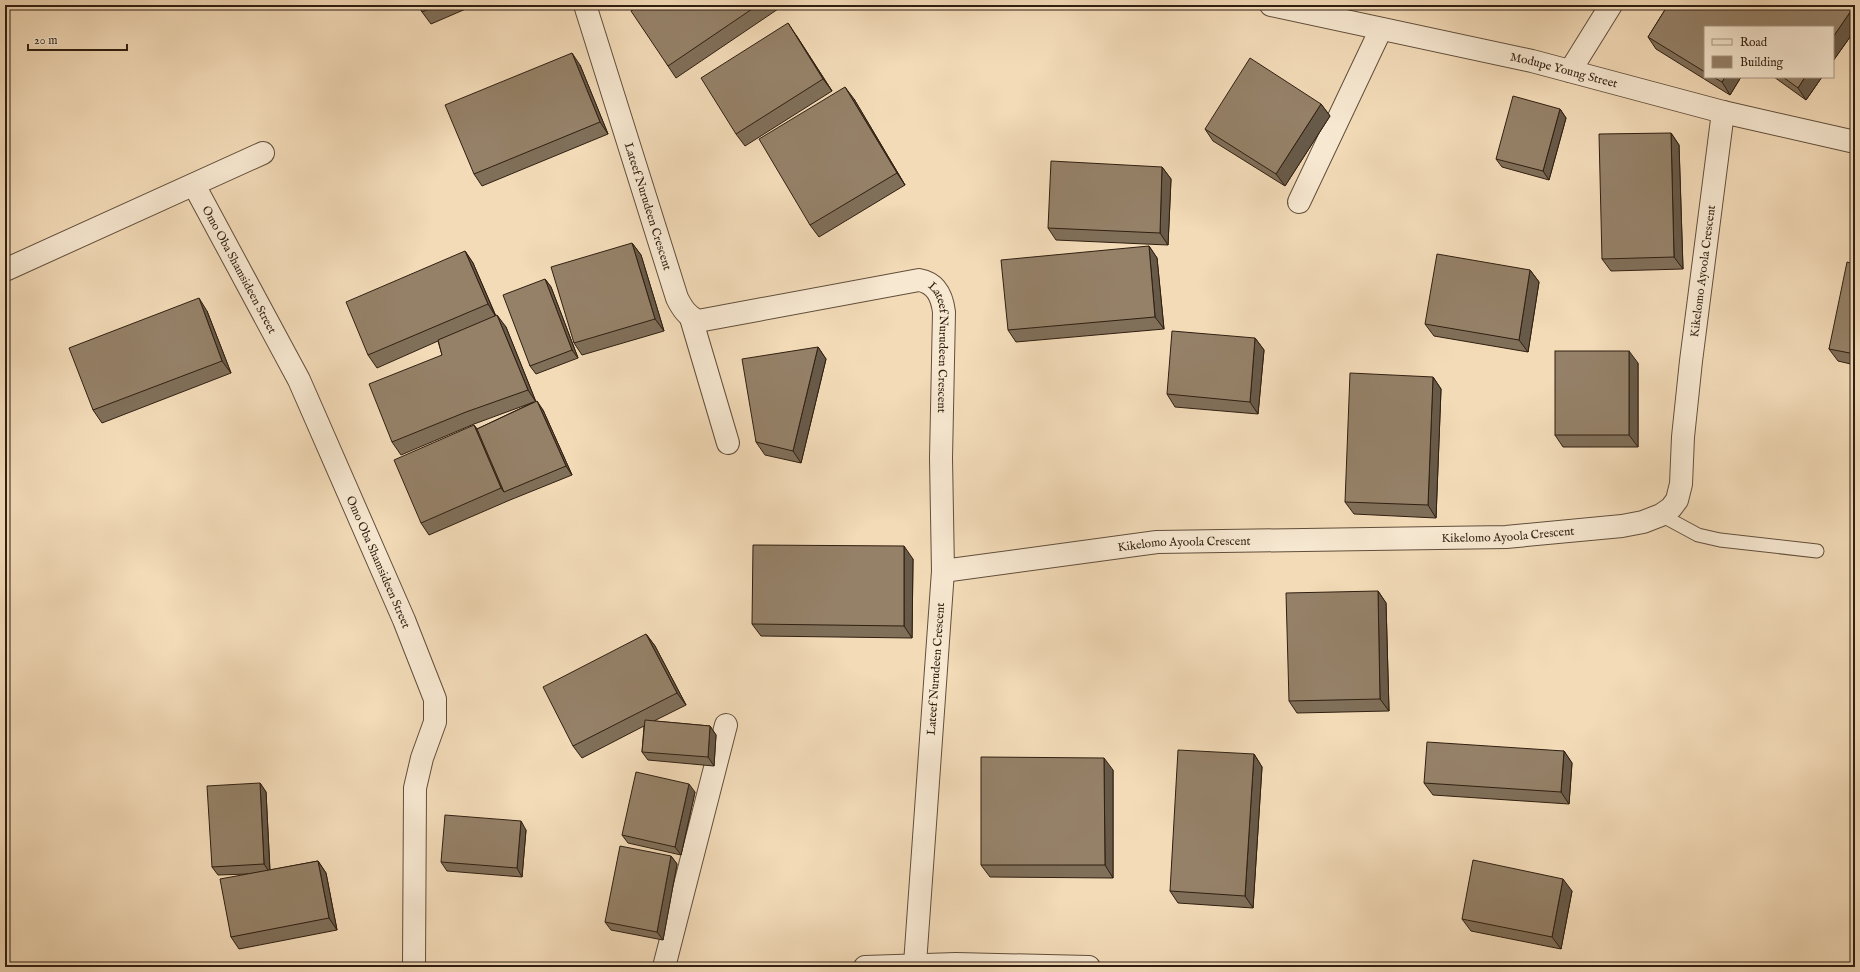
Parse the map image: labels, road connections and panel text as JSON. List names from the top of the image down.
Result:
{
  "streets": {
    "street": [
      "Modupe Young Street",
      "Lateef Nurudeen Crescent",
      "Omo Oba Shamsideen Street",
      "Kikelomo Ayoola Crescent"
    ]
  },
  "crossings": [
    ["Modupe Young Street", "Kikelomo Ayoola Crescent"],
    ["Lateef Nurudeen Crescent", "Kikelomo Ayoola Crescent"]
  ],
  "legend": ["Road", "Building"],
  "scale_bar": "20 m"
}
